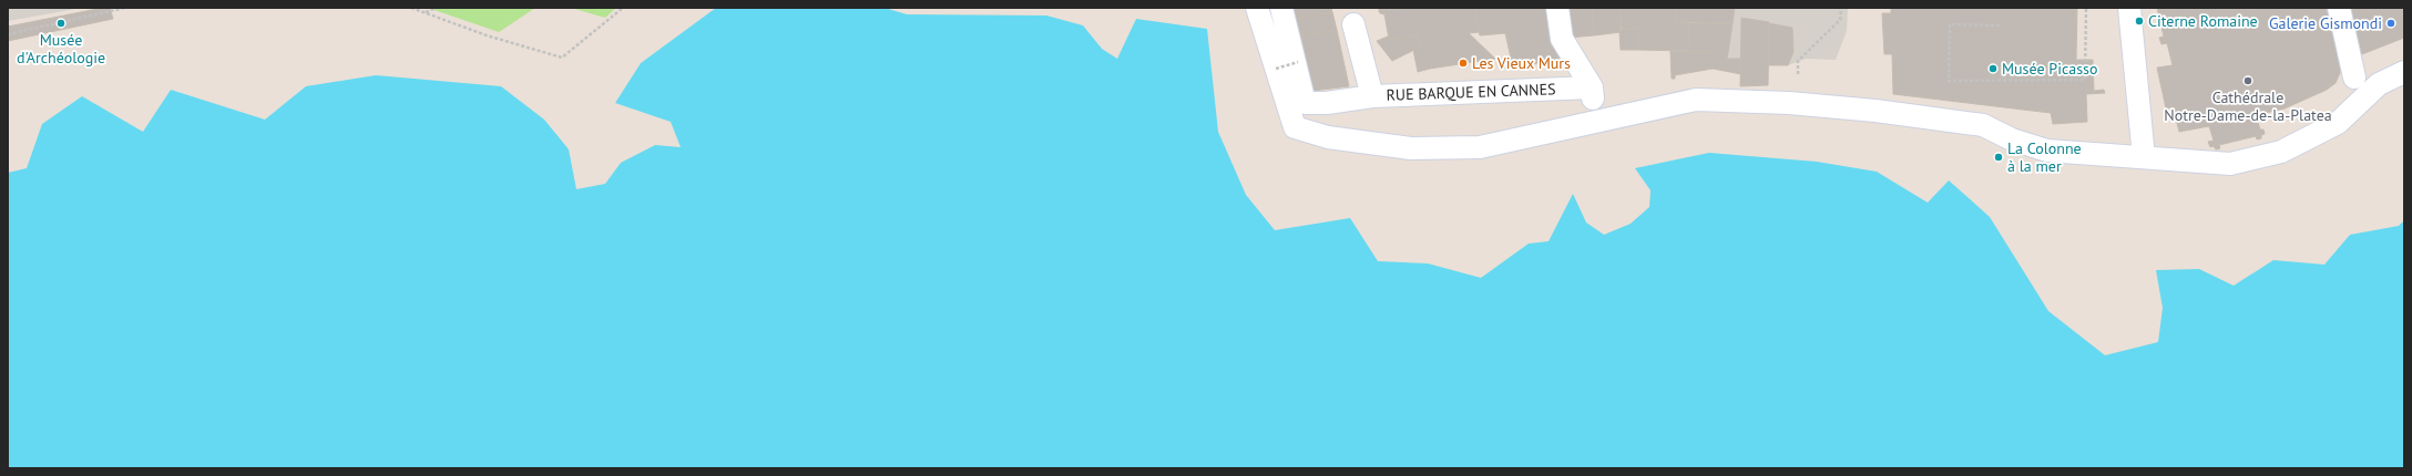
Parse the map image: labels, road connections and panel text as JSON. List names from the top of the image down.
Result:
{
  "streets": {
    "street": ["RUE BARQUE EN CANNES"]
  },
  "places": [
    "Citerne Romaine",
    "Musée d'Archéologie",
    "Galerie Gismondi",
    "Les Vieux Murs",
    "Musée Picasso",
    "Cathédrale Notre-Dame-de-la-Platea",
    "La Colonne à la mer"
  ]
}
